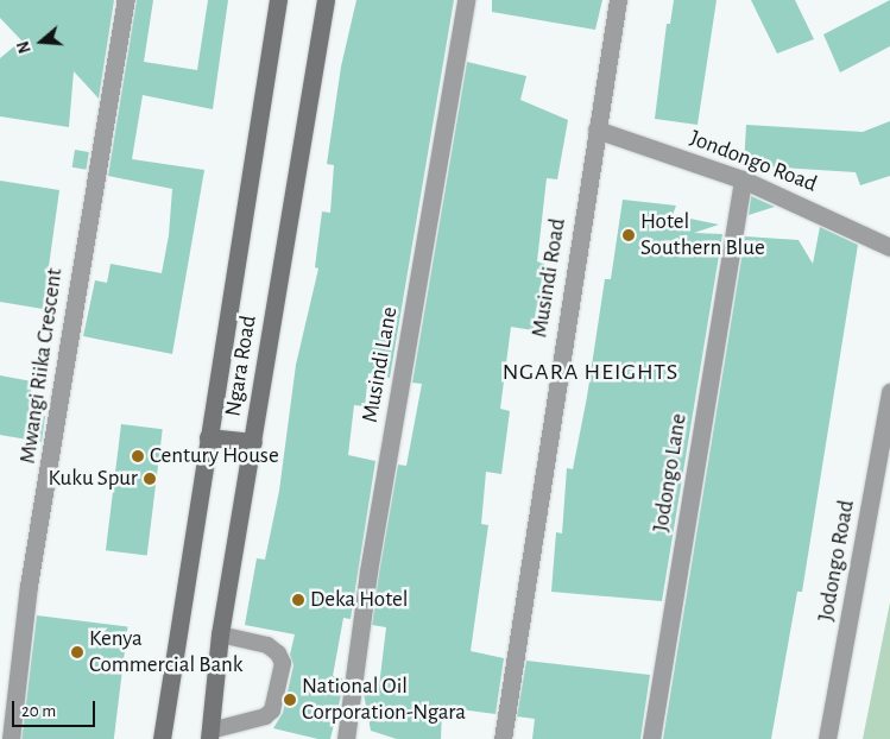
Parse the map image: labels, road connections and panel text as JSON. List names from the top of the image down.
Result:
{
  "streets": {
    "main road": ["Ngara Road"],
    "street": [
      "Jondongo Road",
      "Musindi Road",
      "Musindi Lane",
      "Mwangi Riika Crescent",
      "Jodongo Lane",
      "Jodongo Road"
    ]
  },
  "crossings": [
    ["Jondongo Road", "Musindi Road"],
    ["Jondongo Road", "Jodongo Lane"]
  ],
  "districts": ["NGARA HEIGHTS"],
  "places": [
    "Hotel Southern Blue",
    "Century House",
    "Kuku Spur",
    "Deka Hotel",
    "Kenya Commercial Bank",
    "National Oil Corporation-Ngara"
  ],
  "scale_bar": "20 m",
  "north": "left"
}
